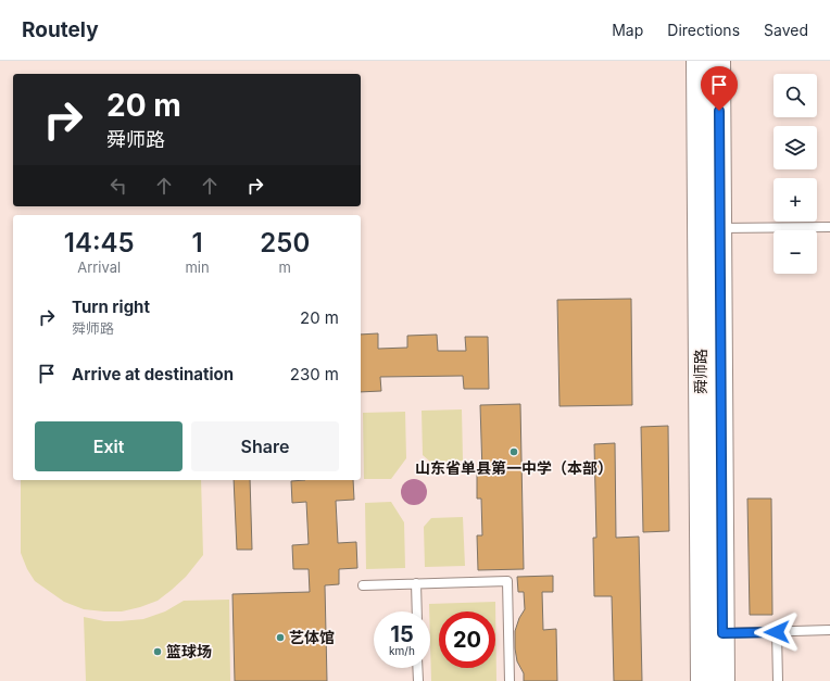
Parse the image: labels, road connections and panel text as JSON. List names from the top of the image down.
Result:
{
  "streets": {
    "main road": ["舜师路"]
  },
  "places": ["山东省单县第一中学（本部）", "艺体馆", "篮球场"],
  "page": {
    "header": "Routely",
    "nav": ["Map", "Directions", "Saved"],
    "map_buttons": ["+", "−"],
    "turn": ["20 m", "舜师路"],
    "eta": [
      "14:45",
      "Arrival",
      "1",
      "min",
      "250",
      "m"
    ],
    "list": [
      {
        "name": "Turn right",
        "note": "舜师路",
        "value": "20 m"
      },
      {
        "name": "Arrive at destination",
        "value": "230 m"
      }
    ],
    "buttons": ["Exit", "Share"],
    "speed": "15 km/h",
    "limit": "20"
  }
}
